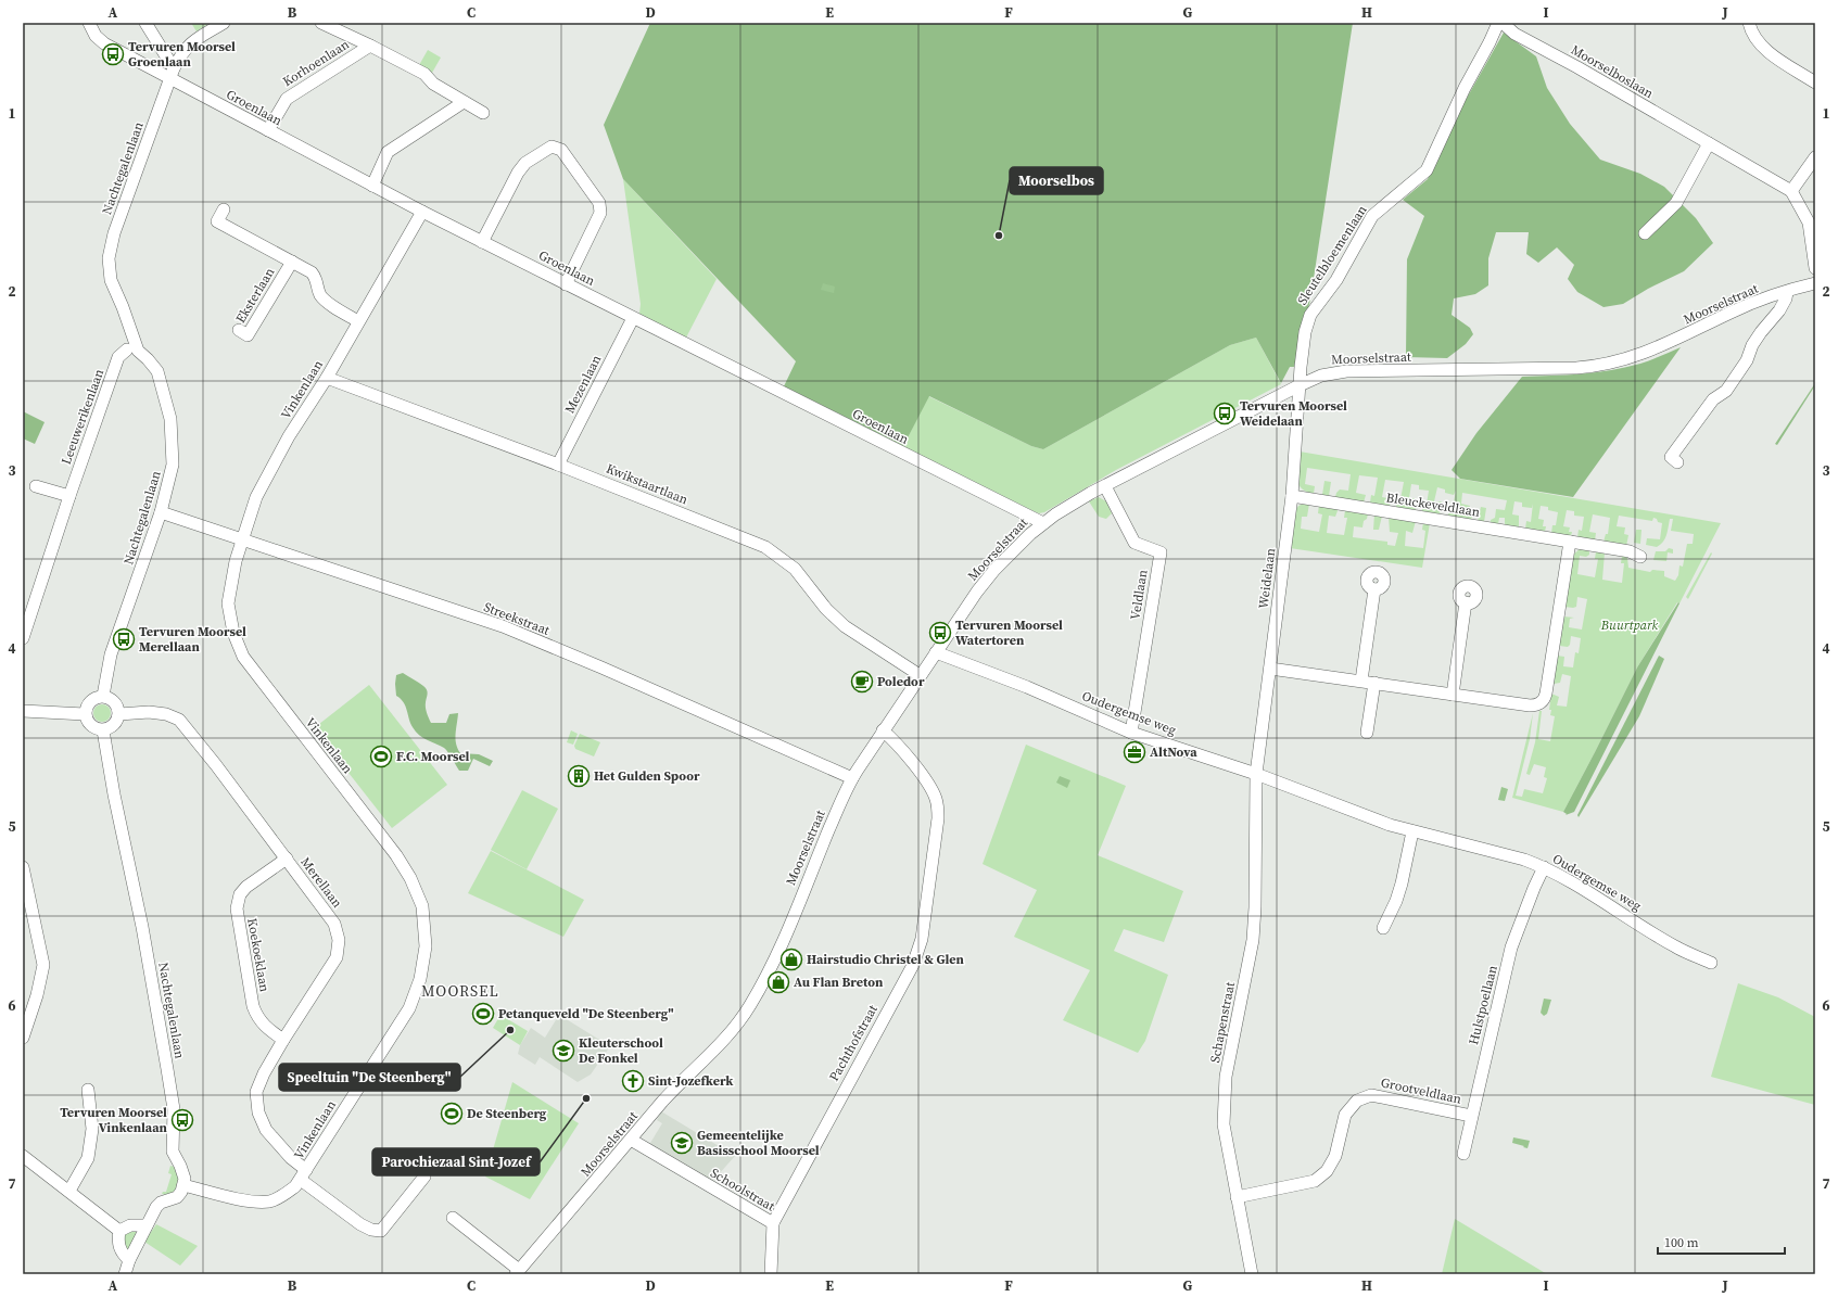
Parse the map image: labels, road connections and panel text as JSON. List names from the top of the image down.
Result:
{
  "streets": {
    "street": [
      "Korhoenlaan",
      "Moorselboslaan",
      "Groenlaan",
      "Nachtegalenlaan",
      "Sleutelbloemenlaan",
      "Eksterlaan",
      "Moorselstraat",
      "Mezenlaan",
      "Vinkenlaan",
      "Leeuwerikenlaan",
      "Kwikstaartlaan",
      "Bleuckeveldlaan",
      "Weidelaan",
      "Veldlaan",
      "Streekstraat",
      "Oudergemse weg",
      "Merellaan",
      "Koekoeklaan",
      "Hulstpoellaan",
      "Schapenstraat",
      "Pachthofstraat",
      "Grootveldlaan",
      "Schoolstraat"
    ]
  },
  "crossings": [
    ["Korhoenlaan", "Groenlaan"],
    ["Groenlaan", "Nachtegalenlaan"],
    ["Groenlaan", "Moorselstraat"],
    ["Groenlaan", "Mezenlaan"],
    ["Groenlaan", "Vinkenlaan"],
    ["Nachtegalenlaan", "Vinkenlaan"],
    ["Nachtegalenlaan", "Leeuwerikenlaan"],
    ["Nachtegalenlaan", "Streekstraat"],
    ["Nachtegalenlaan", "Merellaan"],
    ["Sleutelbloemenlaan", "Moorselstraat"],
    ["Sleutelbloemenlaan", "Weidelaan"],
    ["Moorselstraat", "Kwikstaartlaan"],
    ["Moorselstraat", "Weidelaan"],
    ["Moorselstraat", "Veldlaan"],
    ["Moorselstraat", "Streekstraat"],
    ["Moorselstraat", "Oudergemse weg"],
    ["Moorselstraat", "Pachthofstraat"],
    ["Moorselstraat", "Schoolstraat"],
    ["Mezenlaan", "Kwikstaartlaan"],
    ["Vinkenlaan", "Kwikstaartlaan"],
    ["Vinkenlaan", "Streekstraat"],
    ["Vinkenlaan", "Merellaan"],
    ["Bleuckeveldlaan", "Weidelaan"],
    ["Weidelaan", "Oudergemse weg"],
    ["Weidelaan", "Schapenstraat"],
    ["Veldlaan", "Oudergemse weg"],
    ["Oudergemse weg", "Hulstpoellaan"],
    ["Oudergemse weg", "Schapenstraat"],
    ["Merellaan", "Koekoeklaan"],
    ["Hulstpoellaan", "Grootveldlaan"],
    ["Schapenstraat", "Grootveldlaan"],
    ["Pachthofstraat", "Schoolstraat"]
  ],
  "districts": ["MOORSEL"],
  "parks": ["Buurtpark"],
  "places": {
    "bus stop": [
      "Tervuren Moorsel Groenlaan",
      "Tervuren Moorsel Weidelaan",
      "Tervuren Moorsel Watertoren",
      "Tervuren Moorsel Merellaan",
      "Tervuren Moorsel Vinkenlaan"
    ],
    "other": ["Moorselbos", "Speeltuin \"De Steenberg\"", "Parochiezaal Sint-Jozef"],
    "cafe": ["Poledor"],
    "office": ["AltNova"],
    "sports": ["F.C. Moorsel", "Petanqueveld \"De Steenberg\"", "De Steenberg"],
    "building": ["Het Gulden Spoor"],
    "shop": ["Hairstudio Christel & Glen", "Au Flan Breton"],
    "school or university": ["Kleuterschool De Fonkel", "Gemeentelijke Basisschool Moorsel"],
    "church": ["Sint-Jozefkerk"]
  },
  "scale_bar": "100 m",
  "grid": {
    "columns": [
      "A",
      "B",
      "C",
      "D",
      "E",
      "F",
      "G",
      "H",
      "I",
      "J"
    ],
    "rows": [
      "1",
      "2",
      "3",
      "4",
      "5",
      "6",
      "7"
    ]
  }
}
